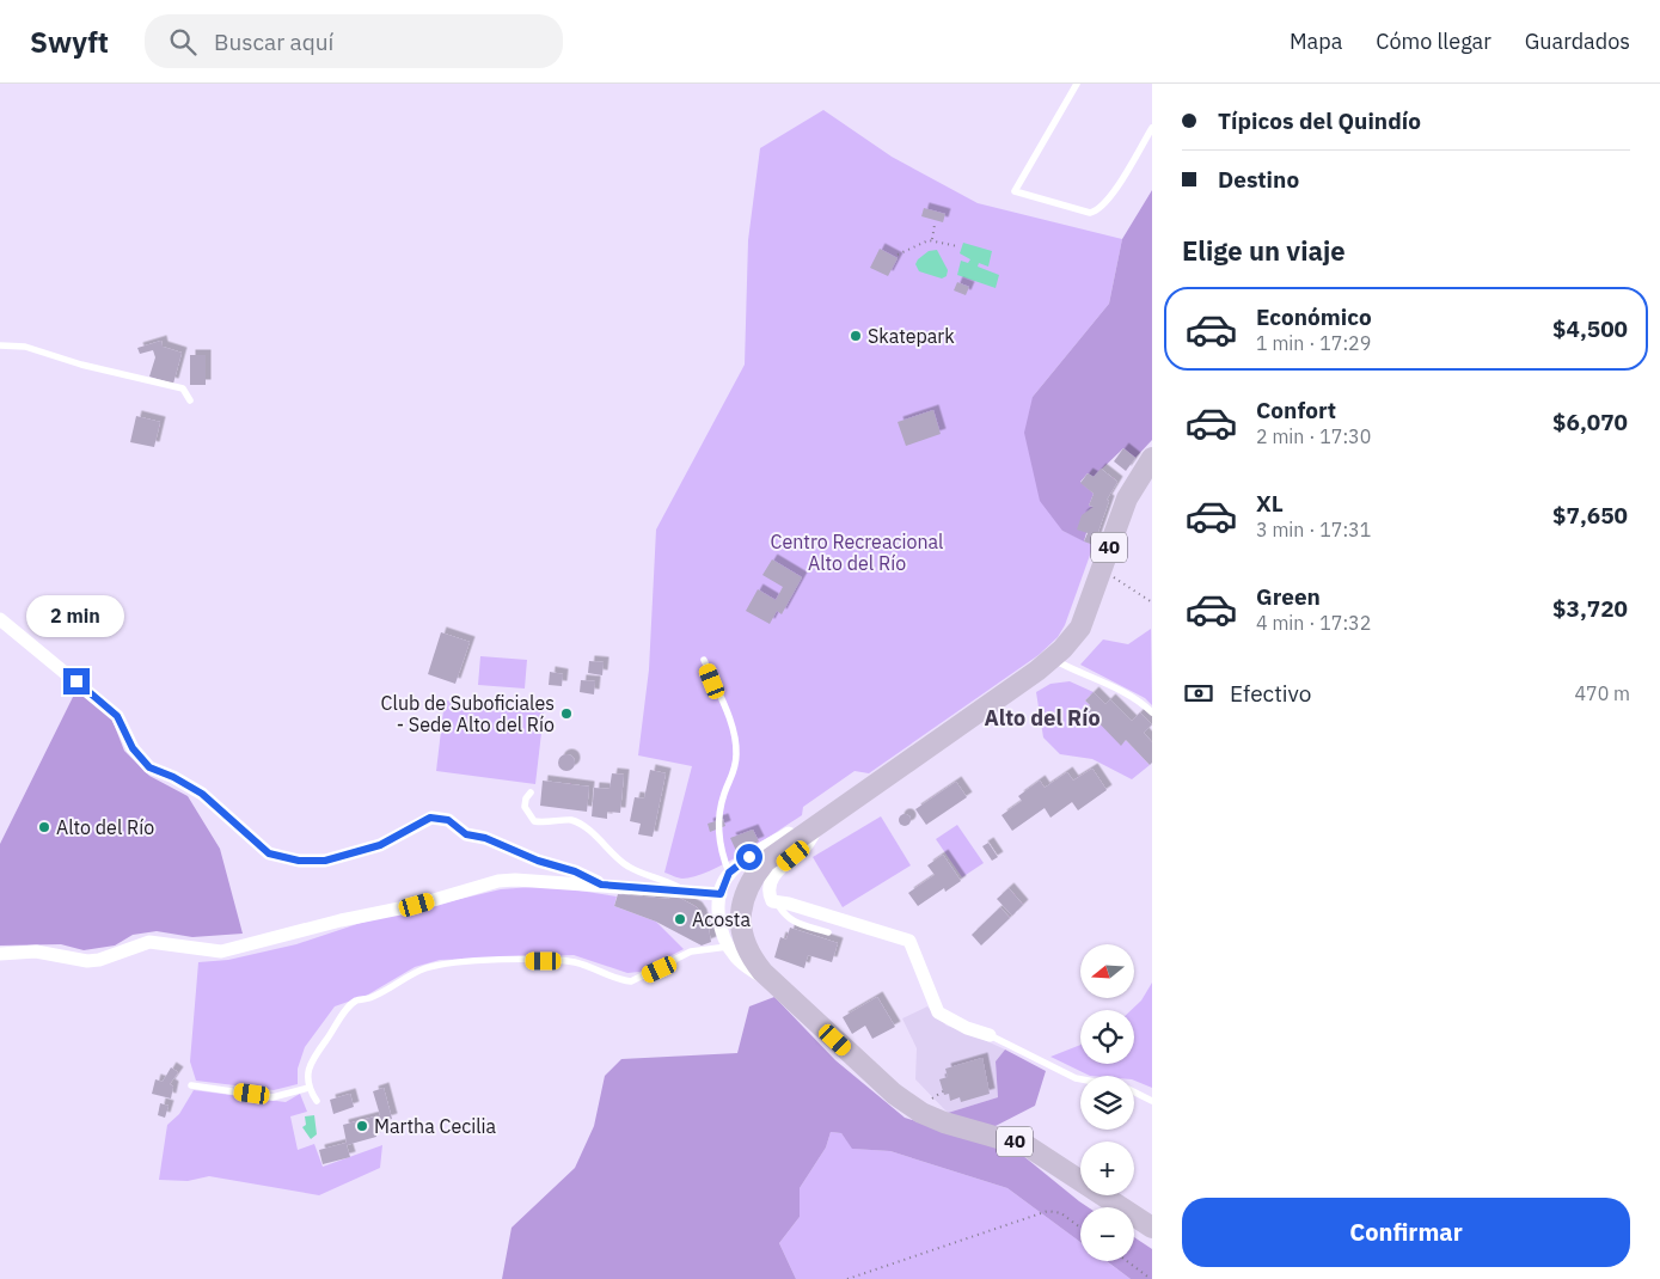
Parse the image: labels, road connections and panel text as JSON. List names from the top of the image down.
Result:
{
  "streets": {
    "main road": ["40"]
  },
  "districts": ["Alto del Río"],
  "parks": ["Centro Recreacional Alto del Río"],
  "places": [
    "Skatepark",
    "Club de Suboficiales - Sede Alto del Río",
    "Alto del Río",
    "Acosta",
    "Martha Cecilia"
  ],
  "north": "left",
  "page": {
    "header": "Swyft",
    "search": "Buscar aquí",
    "nav": ["Mapa", "Cómo llegar", "Guardados"],
    "banner": ["Típicos del Quindío", "Destino"],
    "heading": "Elige un viaje",
    "list": [
      {
        "name": "Económico",
        "note": "1 min · 17:29",
        "value": "$4,500"
      },
      {
        "name": "Confort",
        "note": "2 min · 17:30",
        "value": "$6,070"
      },
      {
        "name": "XL",
        "note": "3 min · 17:31",
        "value": "$7,650"
      },
      {
        "name": "Green",
        "note": "4 min · 17:32",
        "value": "$3,720"
      }
    ],
    "bubble": "2 min",
    "pay": ["Efectivo", "470 m"],
    "map_buttons": ["+", "−"],
    "buttons": "Confirmar"
  }
}
